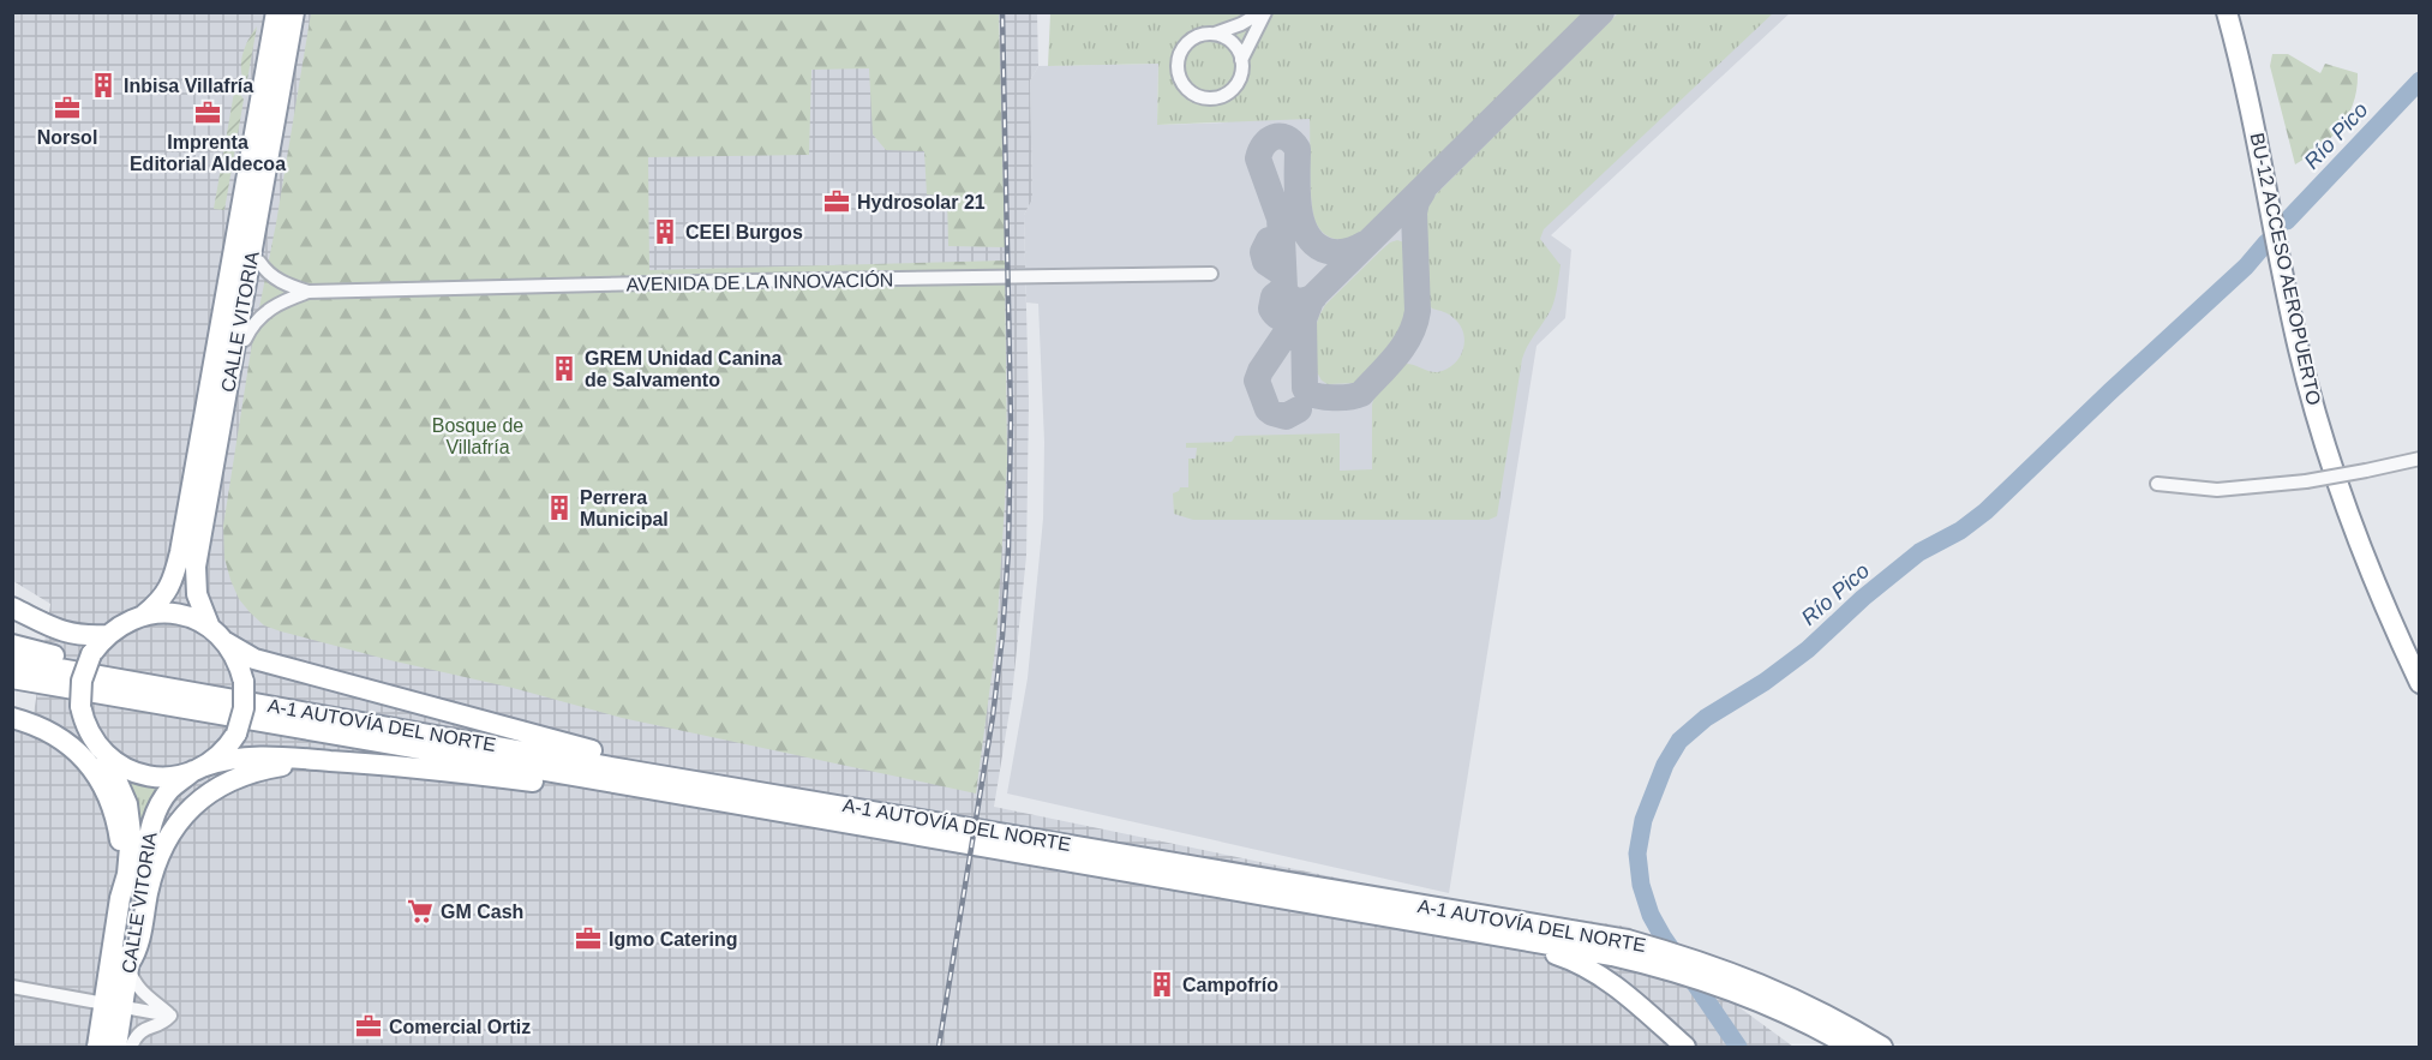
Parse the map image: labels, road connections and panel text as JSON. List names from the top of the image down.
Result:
{
  "streets": {
    "highway": ["BU-12 ACCESO AEROPUERTO", "CALLE VITORIA", "A-1 AUTOVÍA DEL NORTE"],
    "street": ["AVENIDA DE LA INNOVACIÓN"]
  },
  "water": ["Río Pico"],
  "parks": ["Bosque de Villafría"],
  "places": {
    "building": [
      "Inbisa Villafría",
      "CEEI Burgos",
      "GREM Unidad Canina de Salvamento",
      "Perrera Municipal",
      "Campofrío"
    ],
    "office": [
      "Norsol",
      "Imprenta Editorial Aldecoa",
      "Hydrosolar 21",
      "Igmo Catering",
      "Comercial Ortiz"
    ],
    "supermarket": ["GM Cash"]
  }
}
